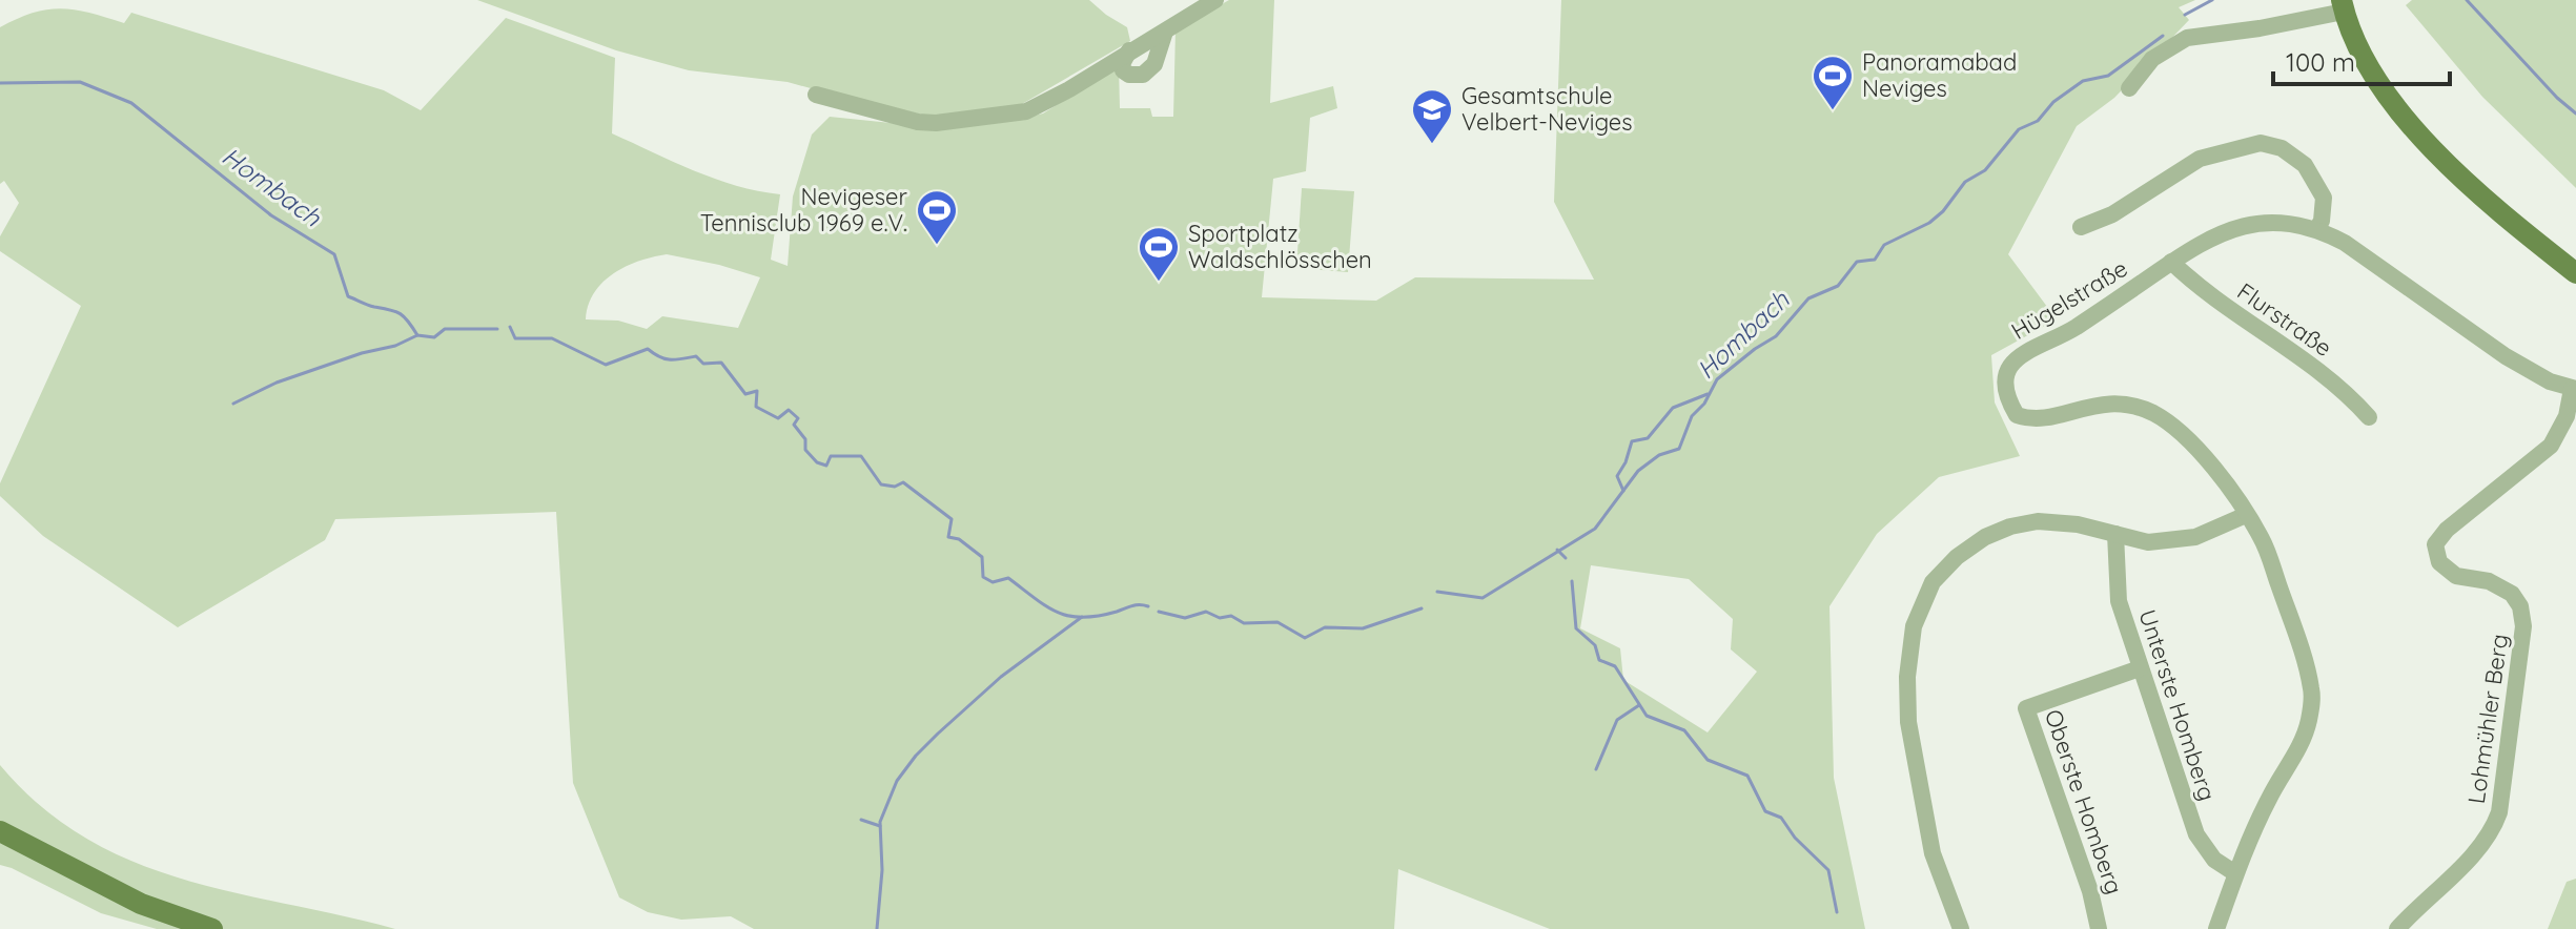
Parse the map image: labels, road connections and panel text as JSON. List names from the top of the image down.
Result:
{
  "streets": {
    "street": [
      "Hügelstraße",
      "Flurstraße",
      "Unterste Homberg",
      "Lohmühler Berg",
      "Oberste Homberg"
    ]
  },
  "crossings": [
    ["Hügelstraße", "Flurstraße"],
    ["Hügelstraße", "Unterste Homberg"],
    ["Hügelstraße", "Lohmühler Berg"],
    ["Unterste Homberg", "Oberste Homberg"]
  ],
  "water": ["Hombach"],
  "places": {
    "sports": ["Panoramabad Neviges", "Nevigeser Tennisclub 1969 e.V.", "Sportplatz Waldschlösschen"],
    "school or university": ["Gesamtschule Velbert-Neviges"]
  },
  "scale_bar": "100 m"
}
